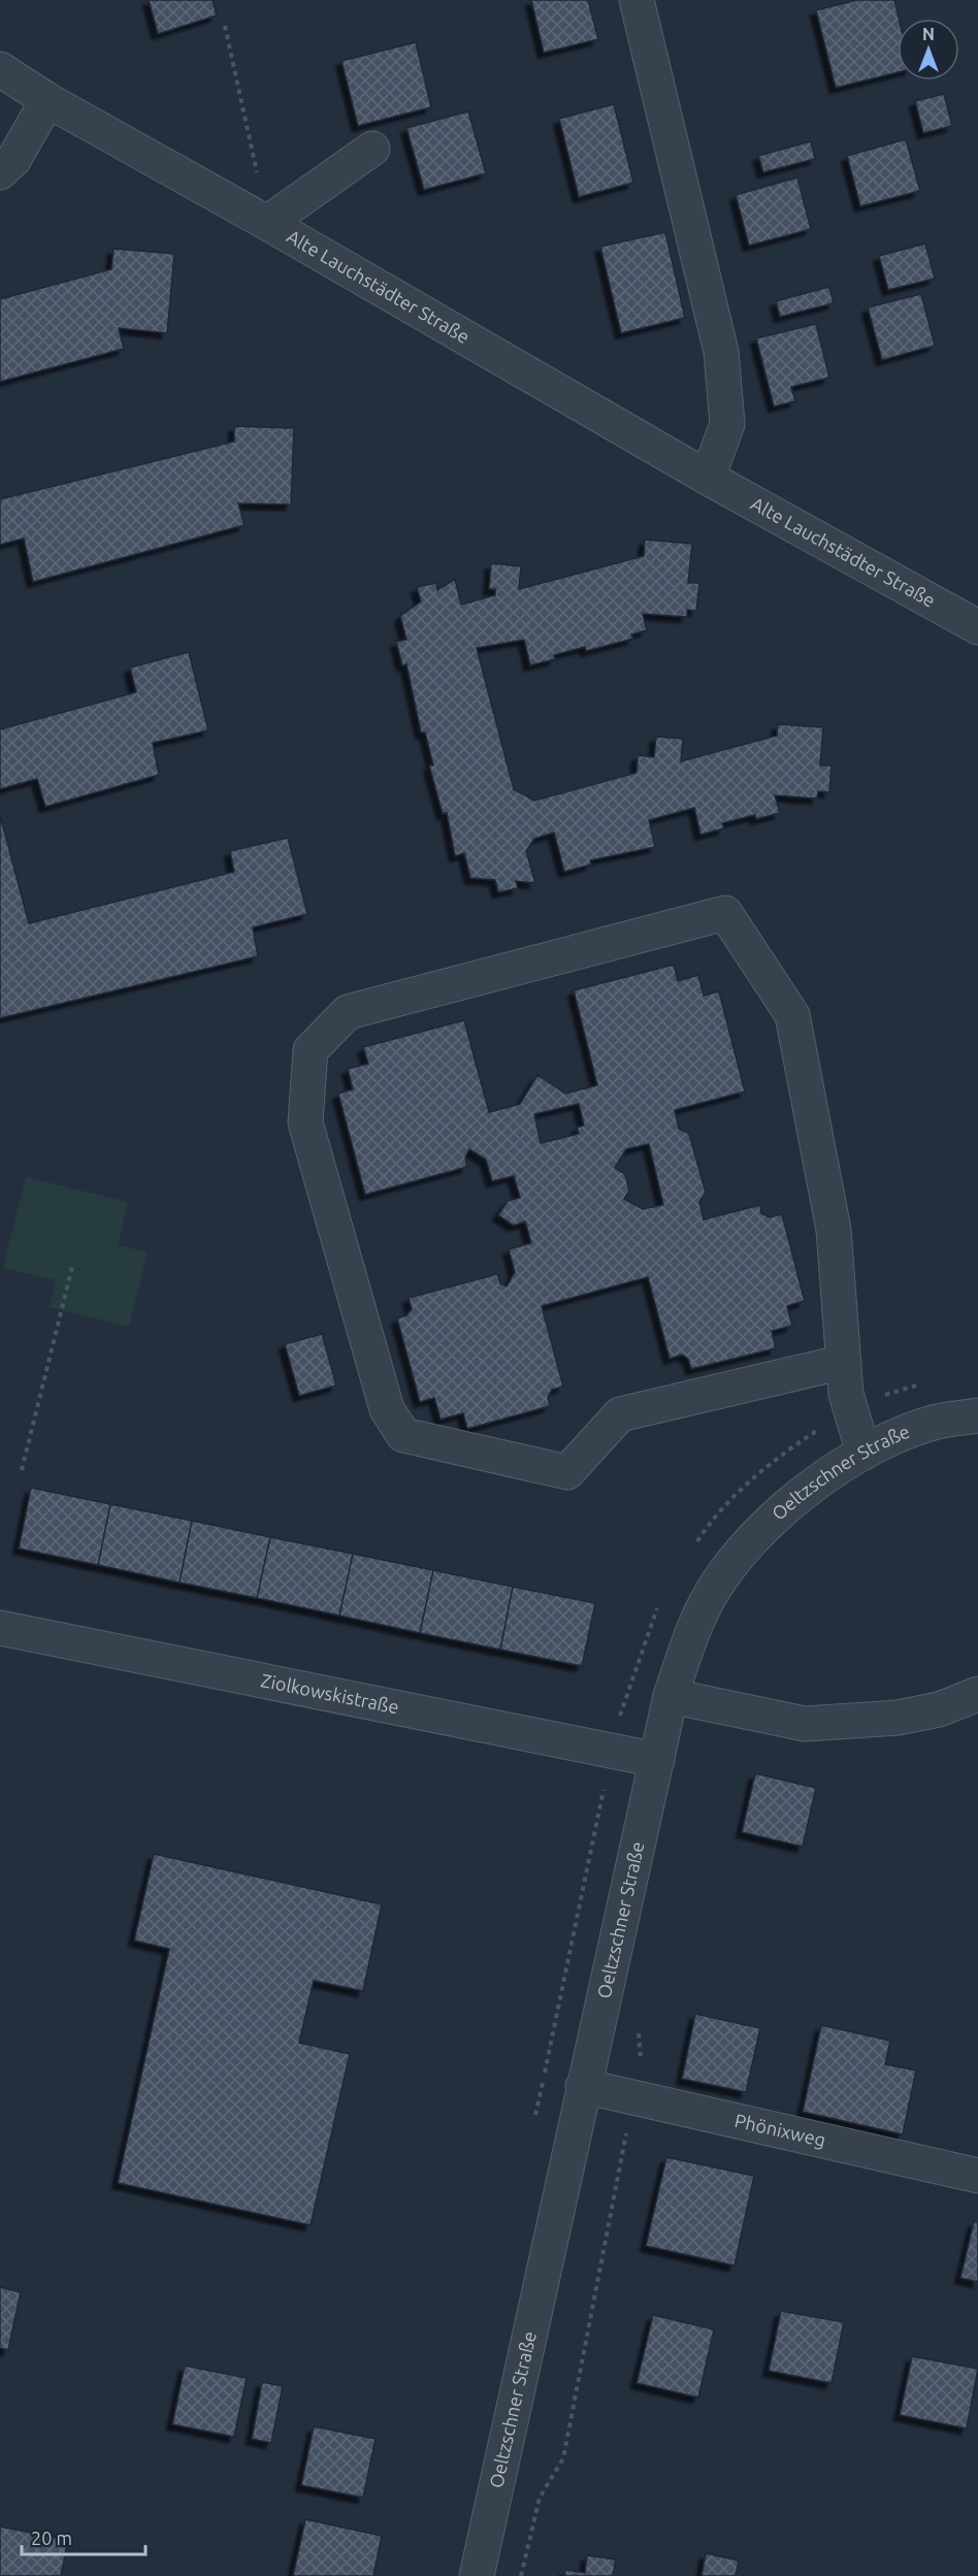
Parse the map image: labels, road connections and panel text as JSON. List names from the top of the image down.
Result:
{
  "streets": {
    "street": [
      "Alte Lauchstädter Straße",
      "Oeltzschner Straße",
      "Ziolkowskistraße",
      "Phönixweg"
    ]
  },
  "crossings": [
    ["Oeltzschner Straße", "Ziolkowskistraße"],
    ["Oeltzschner Straße", "Phönixweg"]
  ],
  "scale_bar": "20 m",
  "north": "top"
}
